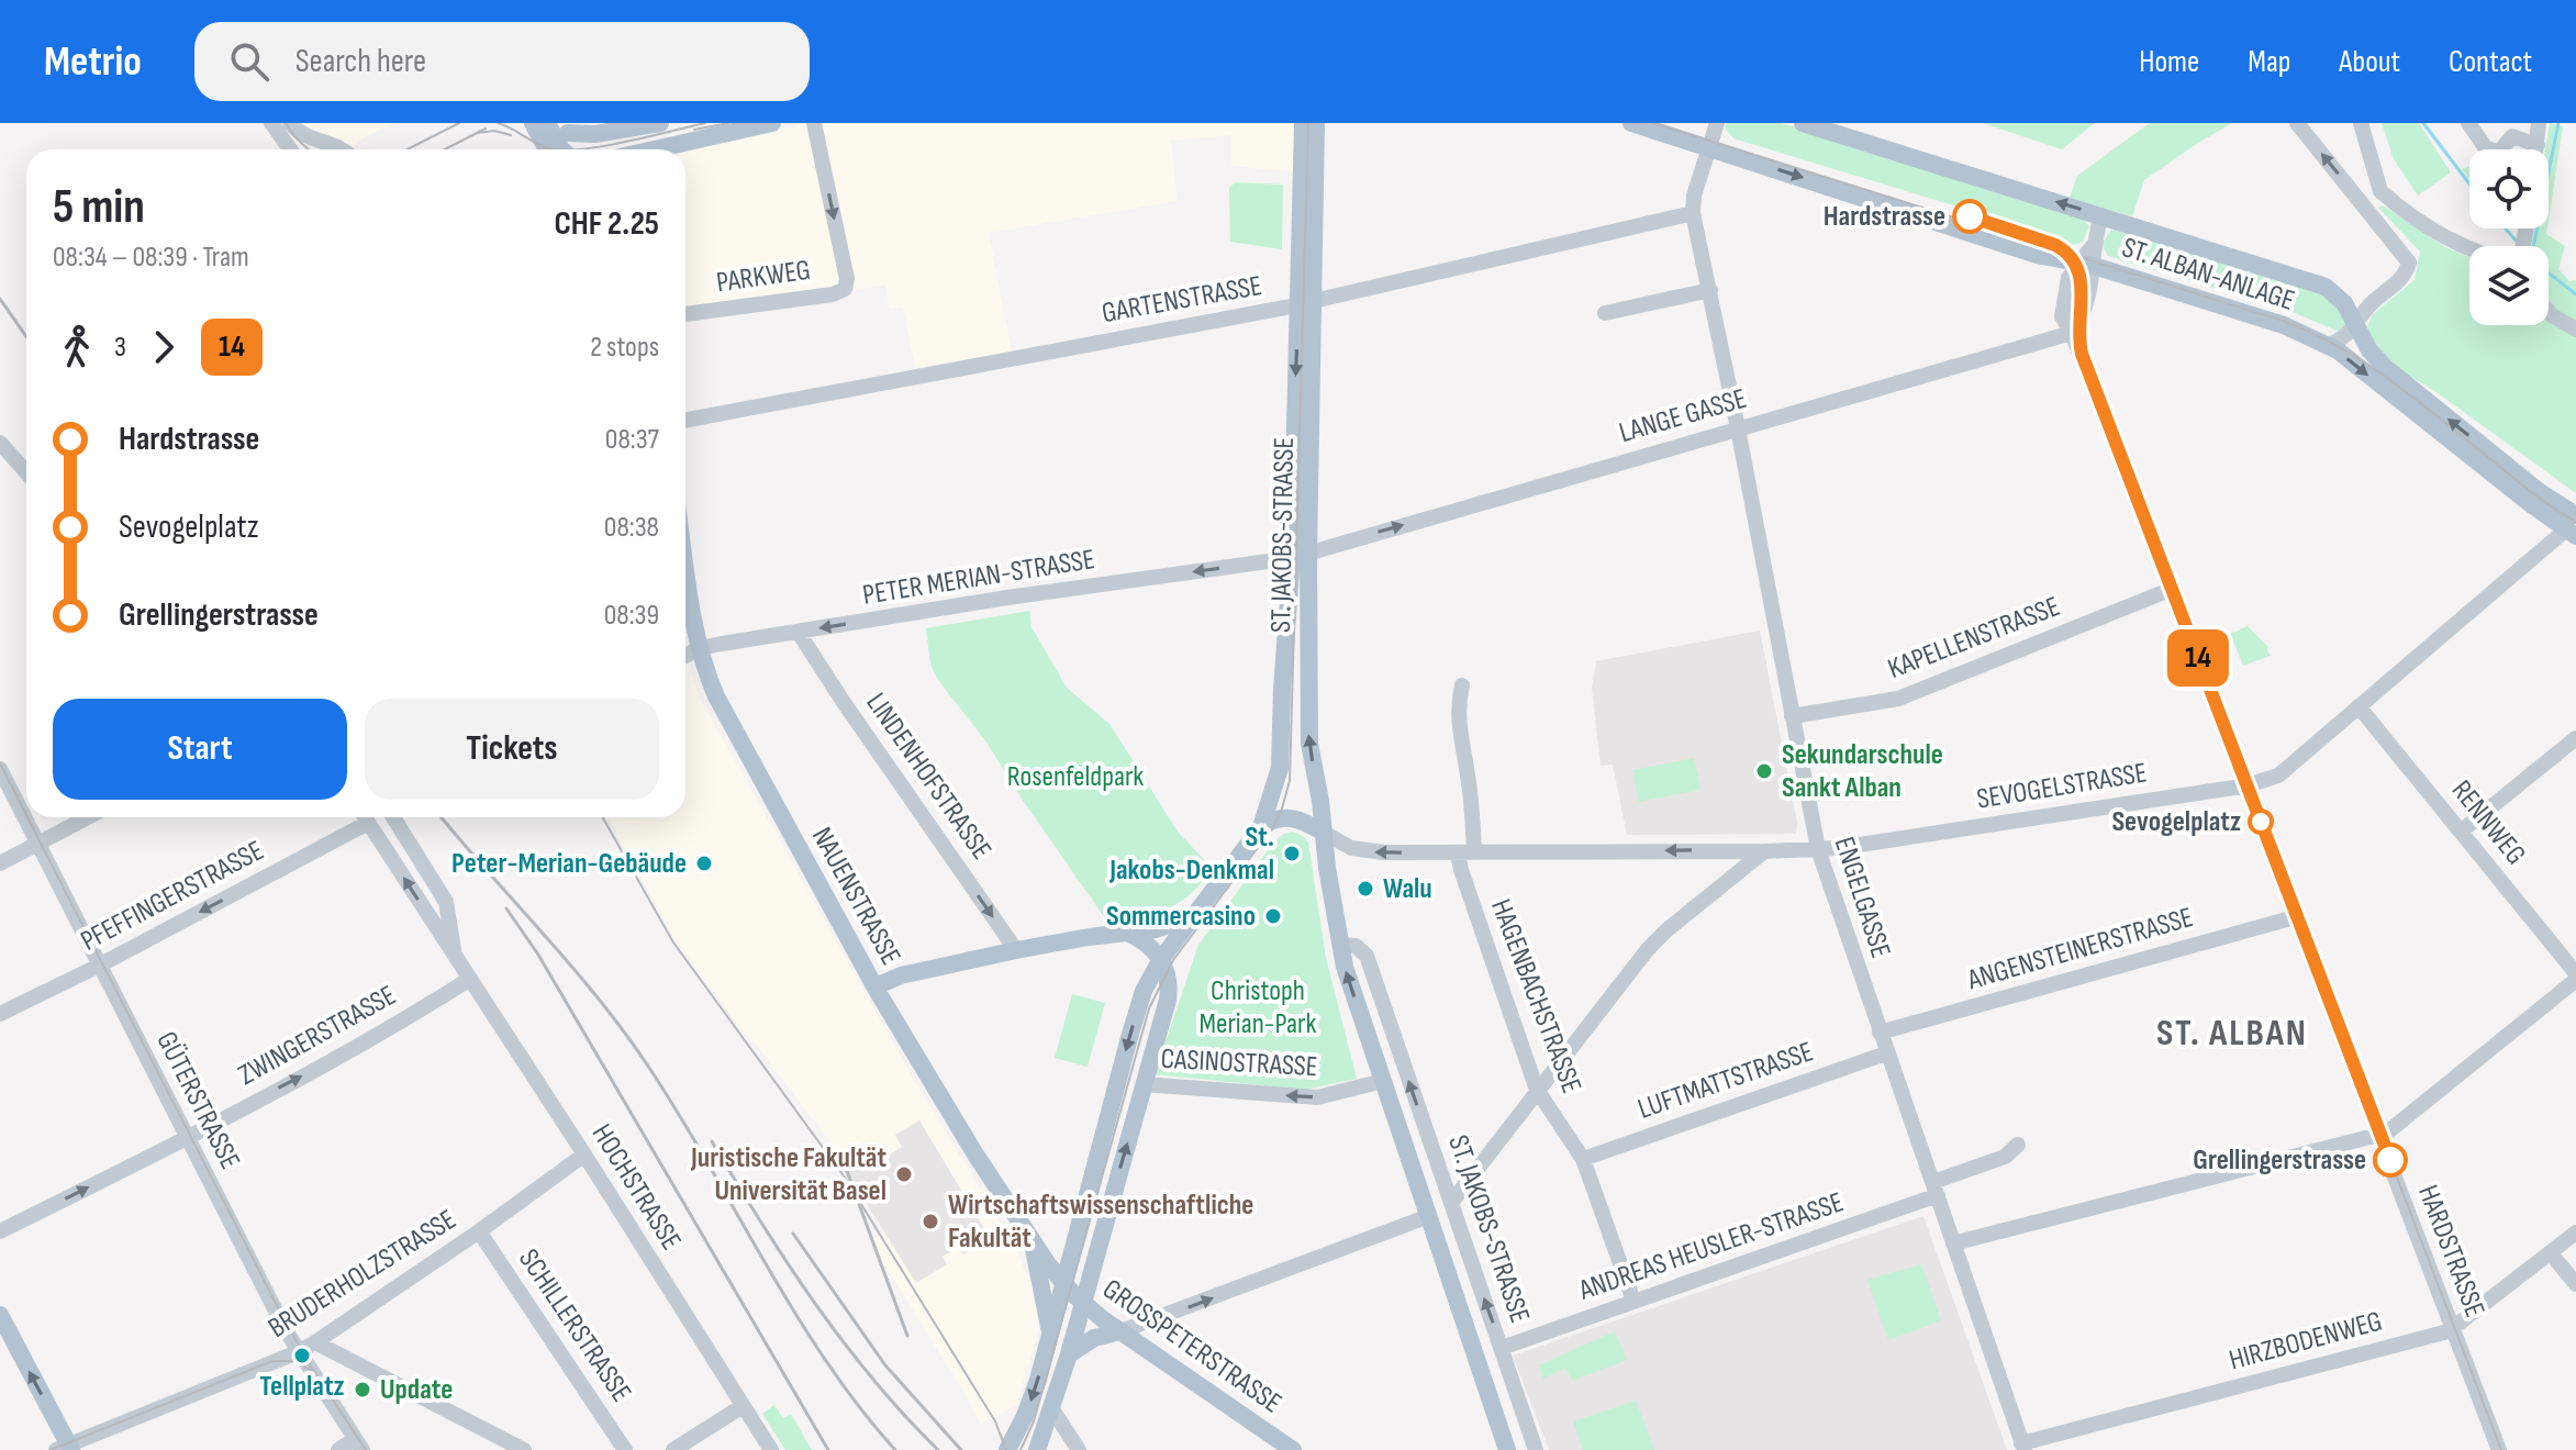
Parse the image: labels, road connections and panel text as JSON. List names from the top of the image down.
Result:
{
  "streets": {
    "main road": [
      "ST. ALBAN-ANLAGE",
      "ST. JAKOBS-STRASSE",
      "NAUENSTRASSE",
      "GROSSPETERSTRASSE"
    ],
    "street": [
      "PARKWEG",
      "GARTENSTRASSE",
      "LANGE GASSE",
      "PETER MERIAN-STRASSE",
      "KAPELLENSTRASSE",
      "LINDENHOFSTRASSE",
      "SEVOGELSTRASSE",
      "RENNWEG",
      "PFEFFINGERSTRASSE",
      "ENGELGASSE",
      "ANGENSTEINERSTRASSE",
      "HAGENBACHSTRASSE",
      "ZWINGERSTRASSE",
      "CASINOSTRASSE",
      "LUFTMATTSTRASSE",
      "GÜTERSTRASSE",
      "HOCHSTRASSE",
      "ANDREAS HEUSLER-STRASSE",
      "HARDSTRASSE",
      "BRUDERHOLZSTRASSE",
      "SCHILLERSTRASSE",
      "HIRZBODENWEG"
    ]
  },
  "crossings": [
    ["ST. ALBAN-ANLAGE", "SEVOGELSTRASSE"],
    ["ST. ALBAN-ANLAGE", "ENGELGASSE"],
    ["ST. ALBAN-ANLAGE", "HARDSTRASSE"],
    ["GARTENSTRASSE", "ST. JAKOBS-STRASSE"],
    ["GARTENSTRASSE", "ENGELGASSE"],
    ["LANGE GASSE", "ST. JAKOBS-STRASSE"],
    ["LANGE GASSE", "PETER MERIAN-STRASSE"],
    ["LANGE GASSE", "ENGELGASSE"],
    ["LANGE GASSE", "HARDSTRASSE"],
    ["ST. JAKOBS-STRASSE", "PETER MERIAN-STRASSE"],
    ["ST. JAKOBS-STRASSE", "SEVOGELSTRASSE"],
    ["ST. JAKOBS-STRASSE", "CASINOSTRASSE"],
    ["ST. JAKOBS-STRASSE", "ANDREAS HEUSLER-STRASSE"],
    ["PETER MERIAN-STRASSE", "LINDENHOFSTRASSE"],
    ["PETER MERIAN-STRASSE", "NAUENSTRASSE"],
    ["KAPELLENSTRASSE", "ENGELGASSE"],
    ["KAPELLENSTRASSE", "HARDSTRASSE"],
    ["SEVOGELSTRASSE", "RENNWEG"],
    ["SEVOGELSTRASSE", "ENGELGASSE"],
    ["SEVOGELSTRASSE", "HAGENBACHSTRASSE"],
    ["SEVOGELSTRASSE", "HARDSTRASSE"],
    ["PFEFFINGERSTRASSE", "GÜTERSTRASSE"],
    ["NAUENSTRASSE", "GROSSPETERSTRASSE"],
    ["ENGELGASSE", "ANGENSTEINERSTRASSE"],
    ["ENGELGASSE", "LUFTMATTSTRASSE"],
    ["ENGELGASSE", "ANDREAS HEUSLER-STRASSE"],
    ["ENGELGASSE", "HIRZBODENWEG"],
    ["ANGENSTEINERSTRASSE", "HARDSTRASSE"],
    ["HAGENBACHSTRASSE", "LUFTMATTSTRASSE"],
    ["HAGENBACHSTRASSE", "ANDREAS HEUSLER-STRASSE"],
    ["ZWINGERSTRASSE", "GÜTERSTRASSE"],
    ["ZWINGERSTRASSE", "HOCHSTRASSE"],
    ["GÜTERSTRASSE", "BRUDERHOLZSTRASSE"],
    ["HOCHSTRASSE", "BRUDERHOLZSTRASSE"],
    ["HARDSTRASSE", "HIRZBODENWEG"],
    ["BRUDERHOLZSTRASSE", "SCHILLERSTRASSE"]
  ],
  "one_way": [
    "LANGE GASSE",
    "PETER MERIAN-STRASSE",
    "LINDENHOFSTRASSE",
    "PFEFFINGERSTRASSE",
    "ZWINGERSTRASSE",
    "CASINOSTRASSE"
  ],
  "districts": ["ST. ALBAN"],
  "parks": ["Rosenfeldpark", "Christoph Merian-Park"],
  "places": [
    "Hardstrasse",
    "Sekundarschule Sankt Alban",
    "Sevogelplatz",
    "St. Jakobs-Denkmal",
    "Peter-Merian-Gebäude",
    "Walu",
    "Sommercasino",
    "Grellingerstrasse",
    "Juristische Fakultät Universität Basel",
    "Wirtschaftswissenschaftliche Fakultät",
    "Tellplatz",
    "Update"
  ],
  "lines": ["tram line 14"],
  "page": {
    "header": "Metrio",
    "search": "Search here",
    "nav": [
      "Home",
      "Map",
      "About",
      "Contact"
    ],
    "on_map": "14",
    "heading": ["5 min", "08:34 – 08:39 · Tram", "CHF 2.25"],
    "legs": ["3", "14", "2 stops"],
    "list": [
      {
        "name": "Hardstrasse",
        "value": "08:37"
      },
      {
        "name": "Sevogelplatz",
        "value": "08:38"
      },
      {
        "name": "Grellingerstrasse",
        "value": "08:39"
      }
    ],
    "buttons": ["Start", "Tickets"]
  }
}
